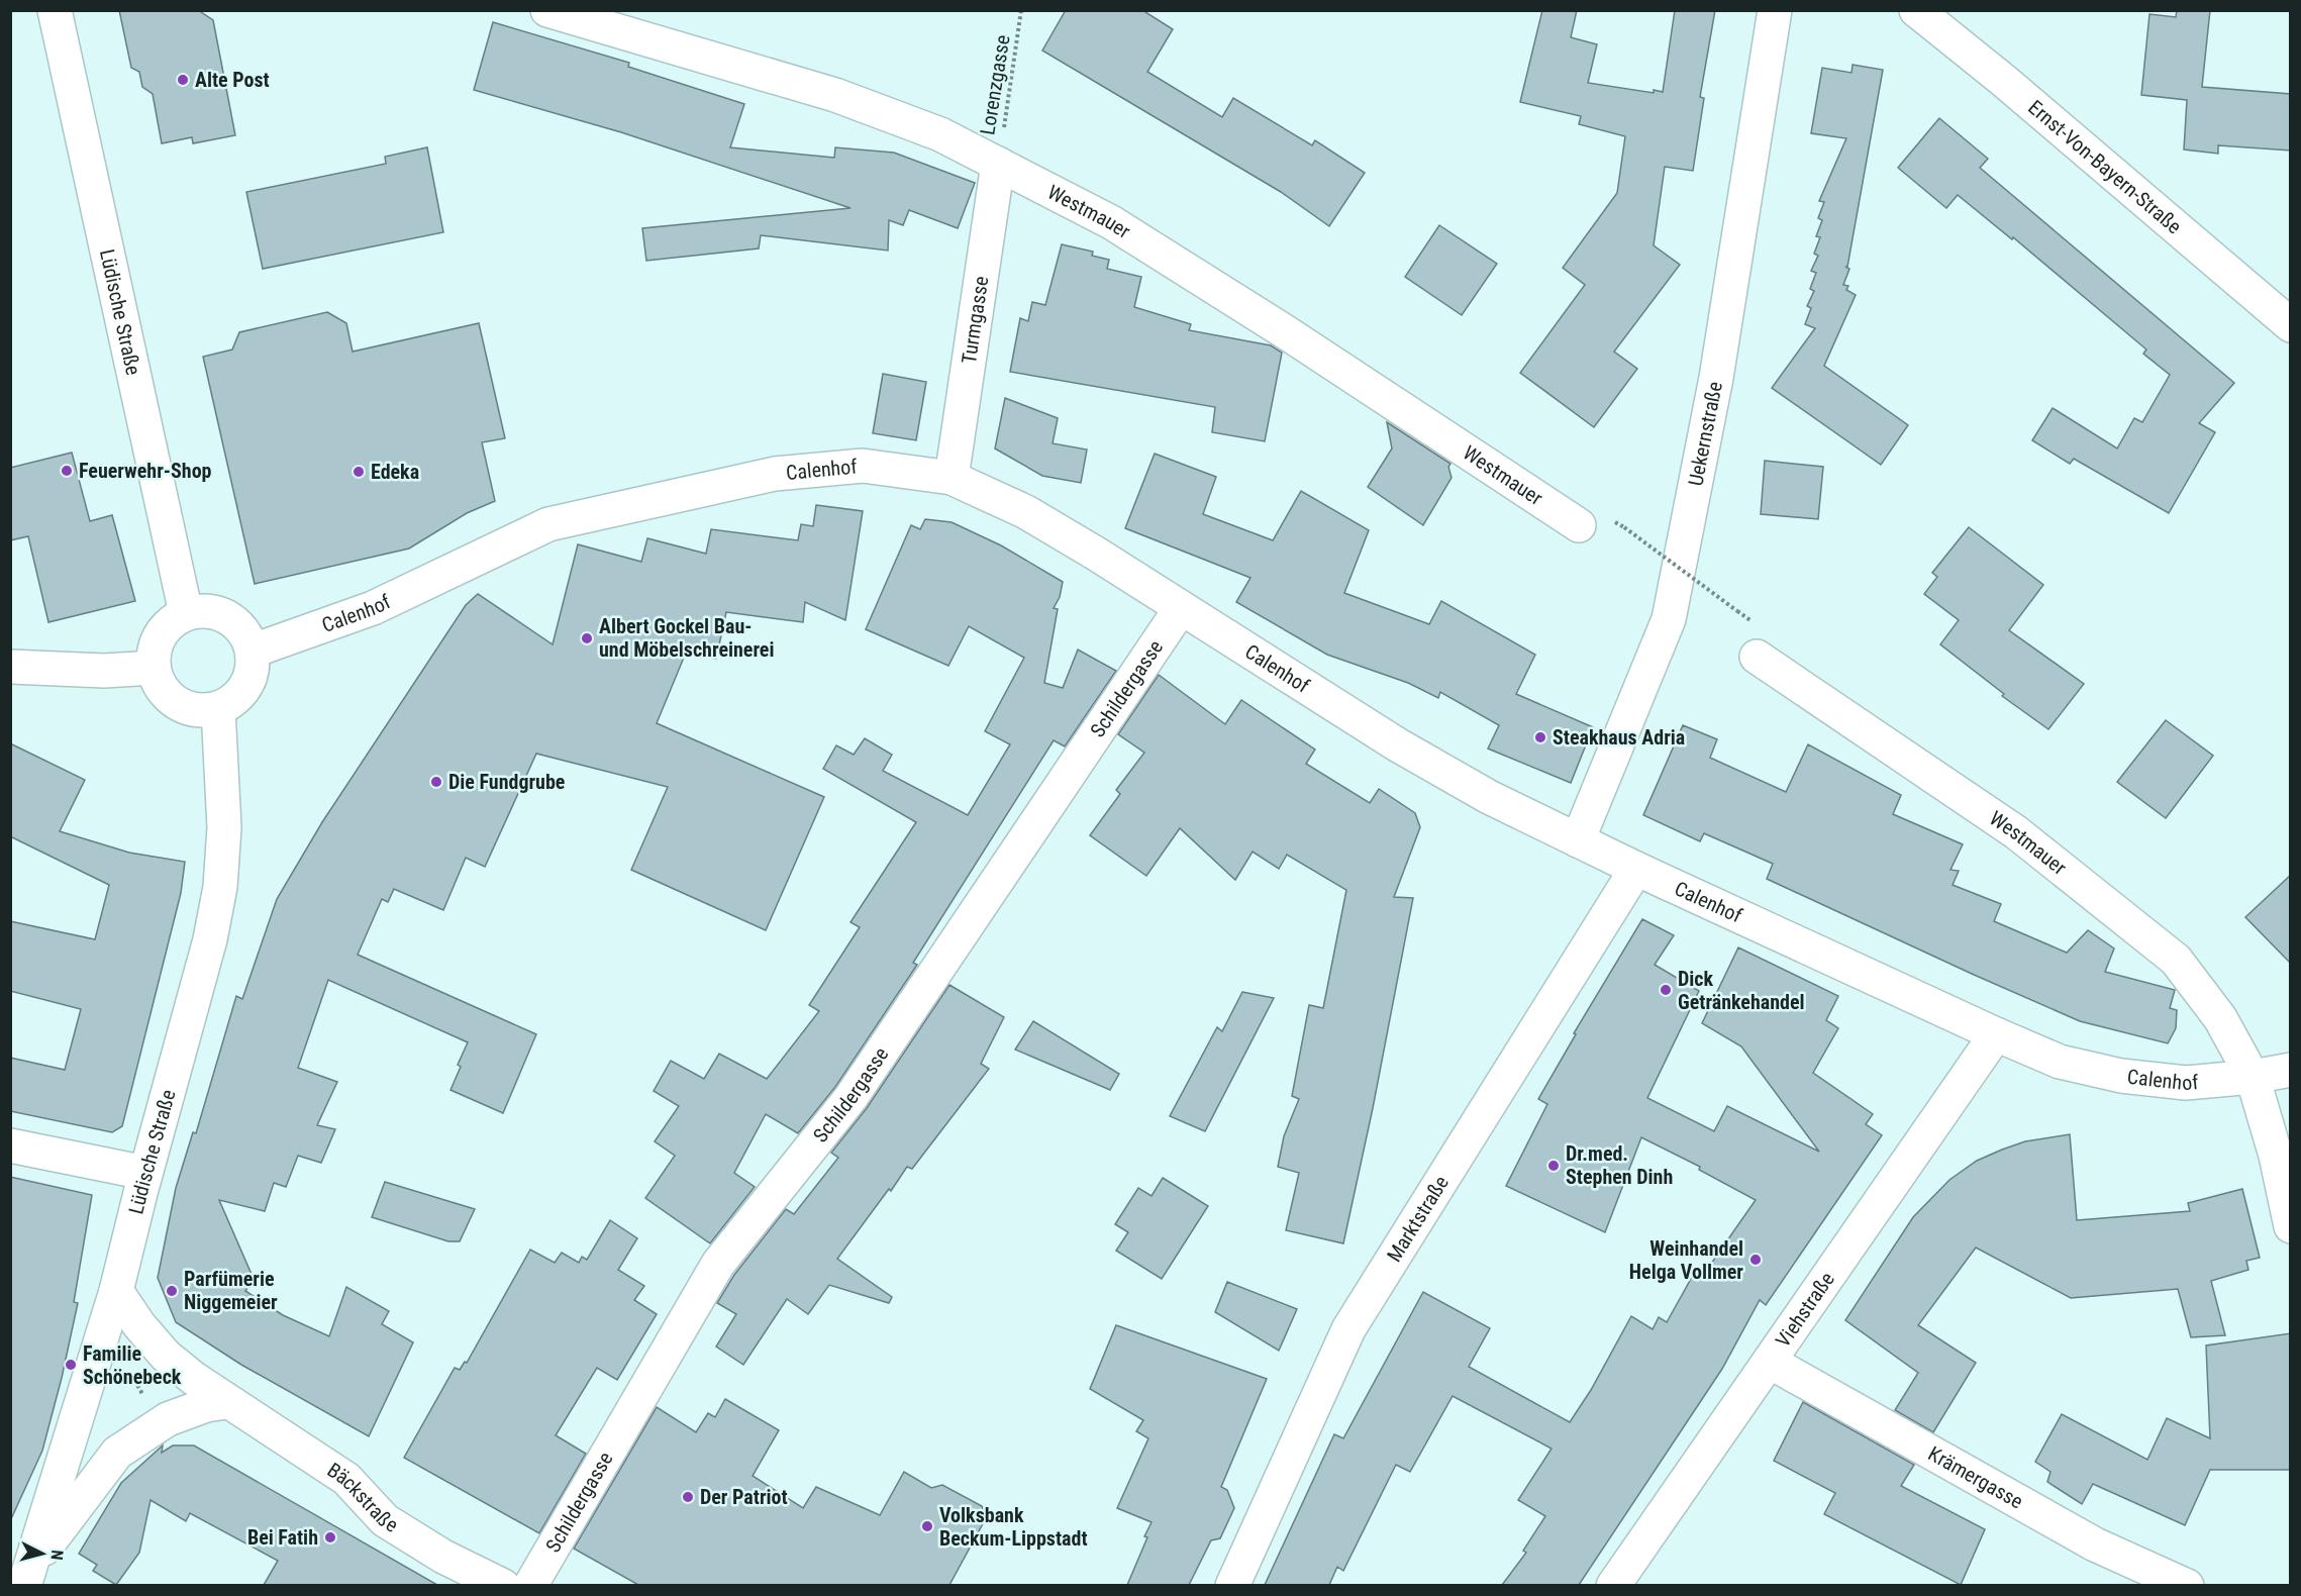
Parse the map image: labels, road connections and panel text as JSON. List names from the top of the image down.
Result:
{
  "streets": {
    "street": [
      "Ernst-Von-Bayern-Straße",
      "Westmauer",
      "Lüdische Straße",
      "Turmgasse",
      "Uekernstraße",
      "Calenhof",
      "Schildergasse",
      "Marktstraße",
      "Viehstraße",
      "Krämergasse",
      "Bäckstraße"
    ],
    "path": ["Lorenzgasse"]
  },
  "crossings": [
    ["Lorenzgasse", "Westmauer"],
    ["Lorenzgasse", "Turmgasse"],
    ["Westmauer", "Turmgasse"],
    ["Westmauer", "Calenhof"],
    ["Lüdische Straße", "Calenhof"],
    ["Lüdische Straße", "Bäckstraße"],
    ["Turmgasse", "Calenhof"],
    ["Uekernstraße", "Calenhof"],
    ["Calenhof", "Schildergasse"],
    ["Calenhof", "Marktstraße"],
    ["Calenhof", "Viehstraße"],
    ["Viehstraße", "Krämergasse"]
  ],
  "places": [
    "Alte Post",
    "Feuerwehr-Shop",
    "Edeka",
    "Albert Gockel Bau- und Möbelschreinerei",
    "Steakhaus Adria",
    "Die Fundgrube",
    "Dick Getränkehandel",
    "Dr.med. Stephen Dinh",
    "Weinhandel Helga Vollmer",
    "Parfümerie Niggemeier",
    "Familie Schönebeck",
    "Der Patriot",
    "Volksbank Beckum-Lippstadt",
    "Bei Fatih"
  ],
  "north": "right"
}
